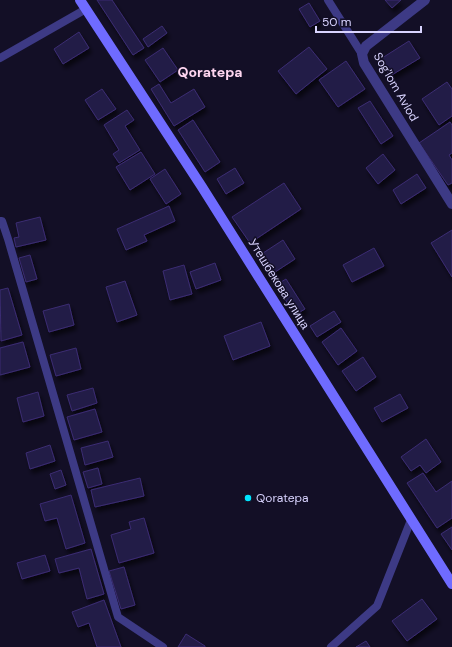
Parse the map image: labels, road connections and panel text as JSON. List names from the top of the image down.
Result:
{
  "streets": {
    "main road": ["Утешбекова улица"],
    "street": ["Sog'lom Avlod"]
  },
  "districts": ["Qoratepa"],
  "places": ["Qoratepa"],
  "scale_bar": "50 m"
}
